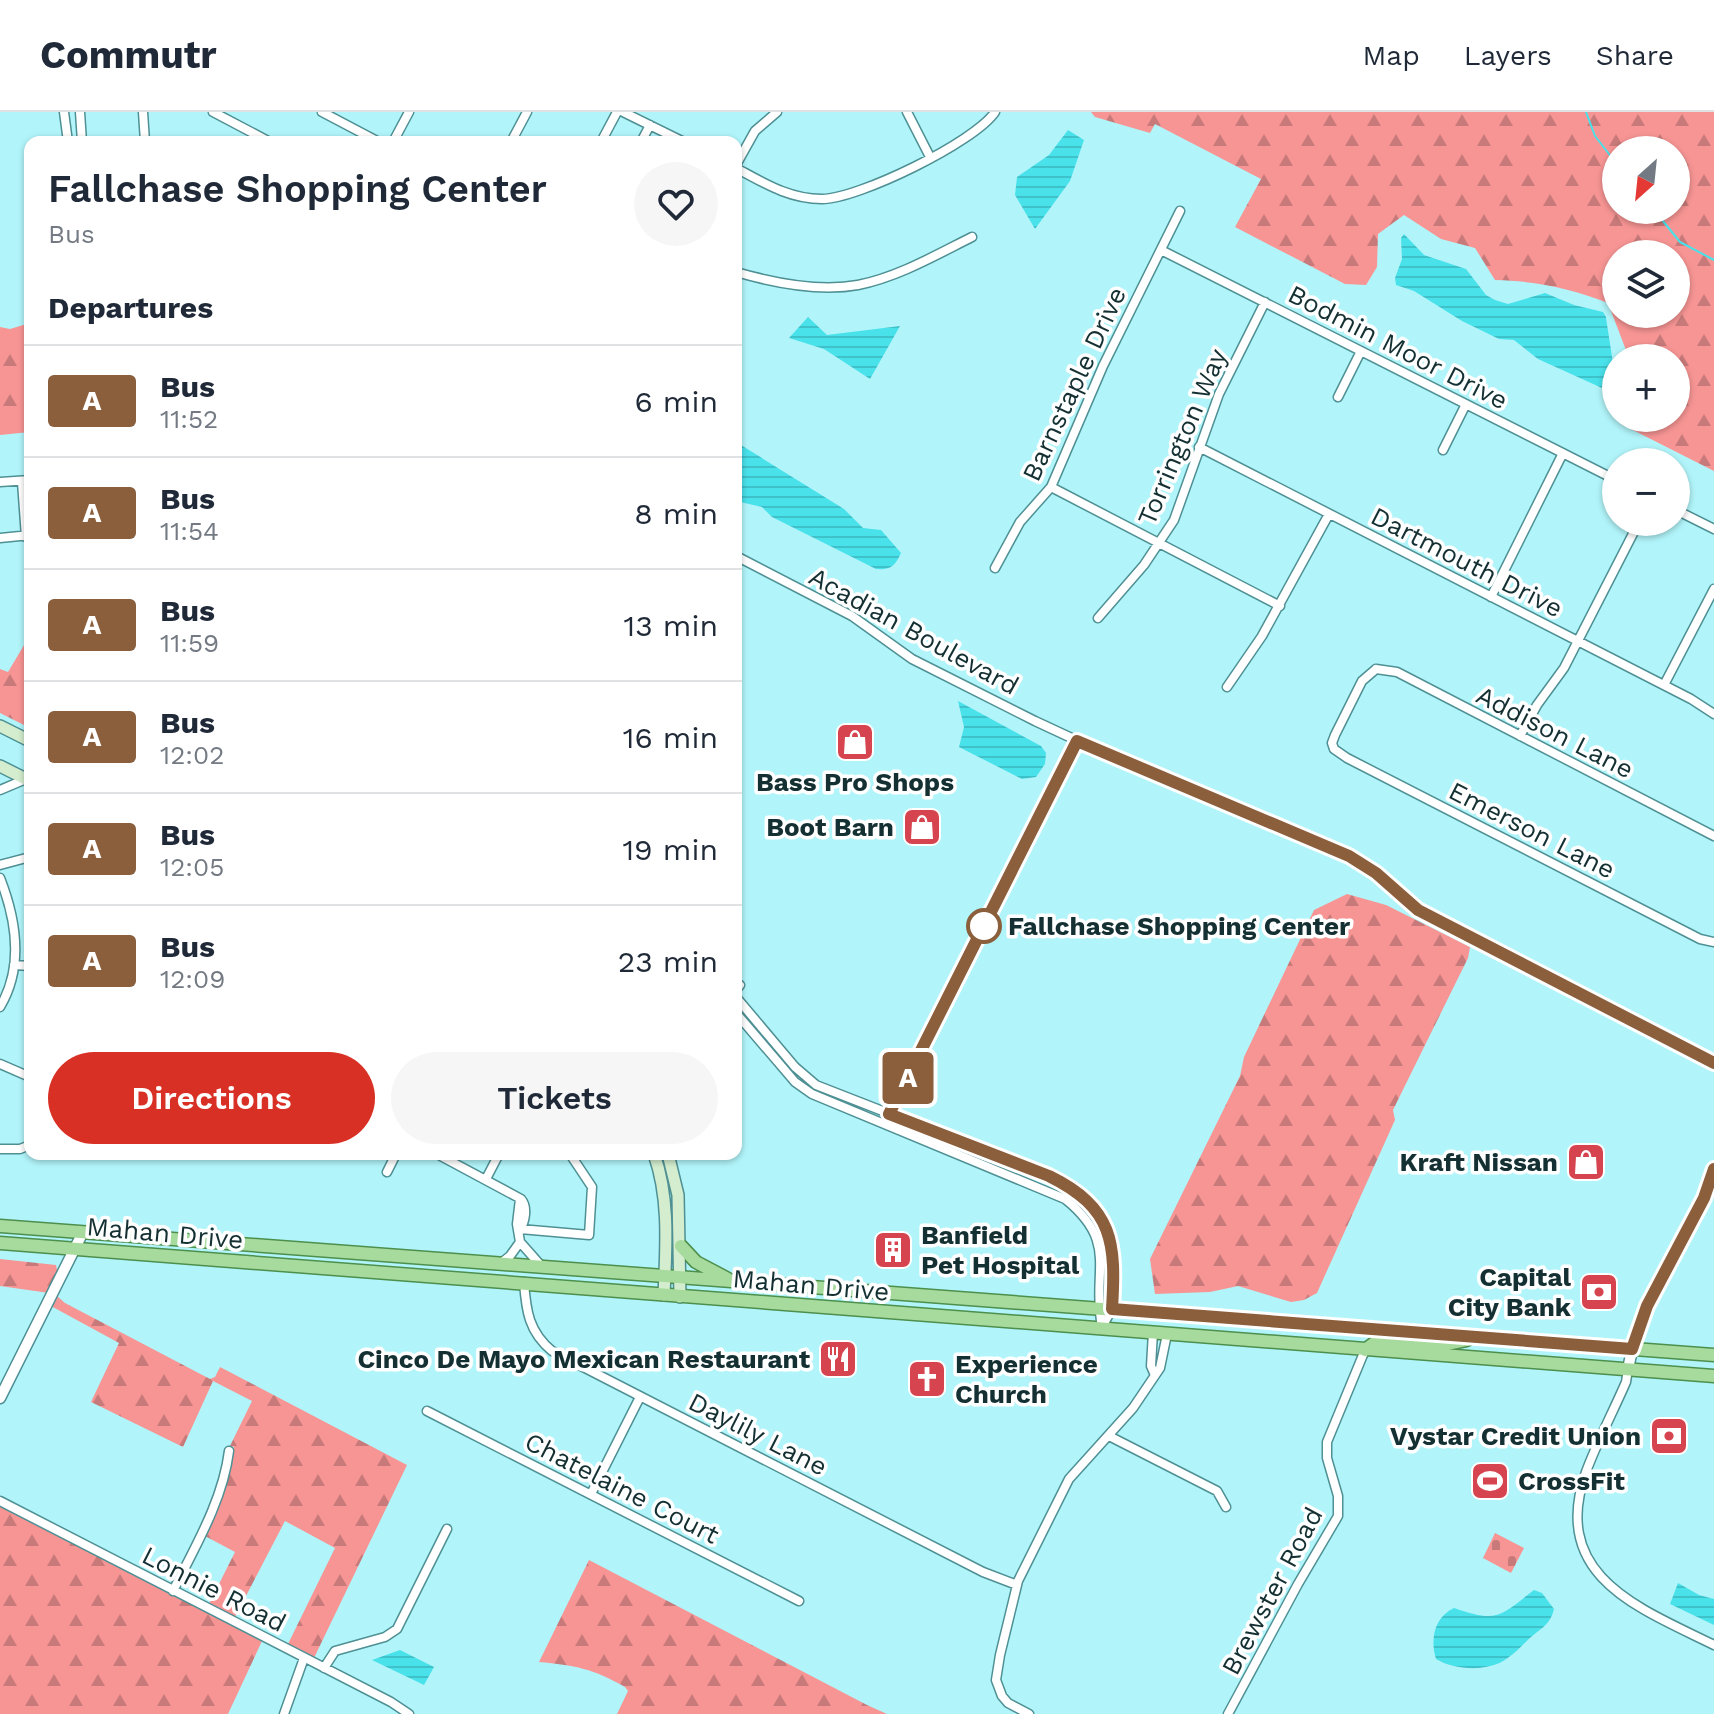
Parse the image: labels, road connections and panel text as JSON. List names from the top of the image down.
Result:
{
  "streets": {
    "main road": ["Mahan Drive"],
    "street": [
      "Bodmin Moor Drive",
      "Barnstaple Drive",
      "Torrington Way",
      "Dartmouth Drive",
      "Acadian Boulevard",
      "Addison Lane",
      "Emerson Lane",
      "Daylily Lane",
      "Chatelaine Court",
      "Lonnie Road",
      "Brewster Road"
    ]
  },
  "crossings": [
    ["Bodmin Moor Drive", "Barnstaple Drive"],
    ["Bodmin Moor Drive", "Torrington Way"],
    ["Torrington Way", "Dartmouth Drive"],
    ["Addison Lane", "Emerson Lane"],
    ["Mahan Drive", "Daylily Lane"],
    ["Mahan Drive", "Brewster Road"]
  ],
  "places": {
    "shop": ["Bass Pro Shops", "Boot Barn", "Kraft Nissan"],
    "other": ["Fallchase Shopping Center"],
    "building": ["Banfield Pet Hospital"],
    "bank": ["Capital City Bank", "Vystar Credit Union"],
    "restaurant": ["Cinco De Mayo Mexican Restaurant"],
    "church": ["Experience Church"],
    "sports": ["CrossFit"]
  },
  "lines": ["bus line A"],
  "north": "bottom left",
  "page": {
    "header": "Commutr",
    "nav": ["Map", "Layers", "Share"],
    "on_map": "A",
    "map_buttons": ["+", "−"],
    "heading": [
      ["Fallchase Shopping Center", "Bus"],
      "Departures"
    ],
    "list": [
      {
        "mark": "A",
        "name": "Bus",
        "note": "11:52",
        "value": "6 min"
      },
      {
        "mark": "A",
        "name": "Bus",
        "note": "11:54",
        "value": "8 min"
      },
      {
        "mark": "A",
        "name": "Bus",
        "note": "11:59",
        "value": "13 min"
      },
      {
        "mark": "A",
        "name": "Bus",
        "note": "12:02",
        "value": "16 min"
      },
      {
        "mark": "A",
        "name": "Bus",
        "note": "12:05",
        "value": "19 min"
      },
      {
        "mark": "A",
        "name": "Bus",
        "note": "12:09",
        "value": "23 min"
      }
    ],
    "buttons": ["Directions", "Tickets"]
  }
}
